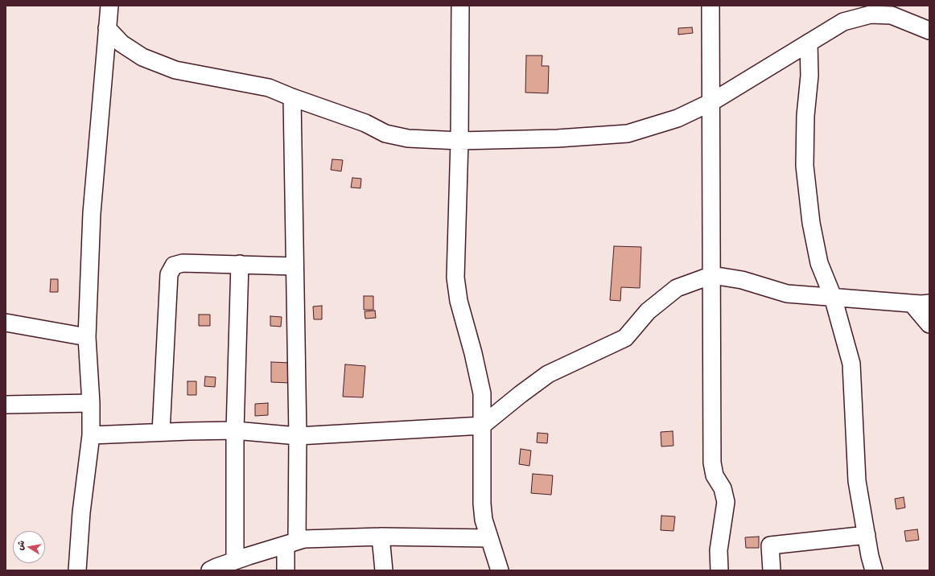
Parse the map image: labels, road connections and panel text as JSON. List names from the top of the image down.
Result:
{
  "north": "left"
}
